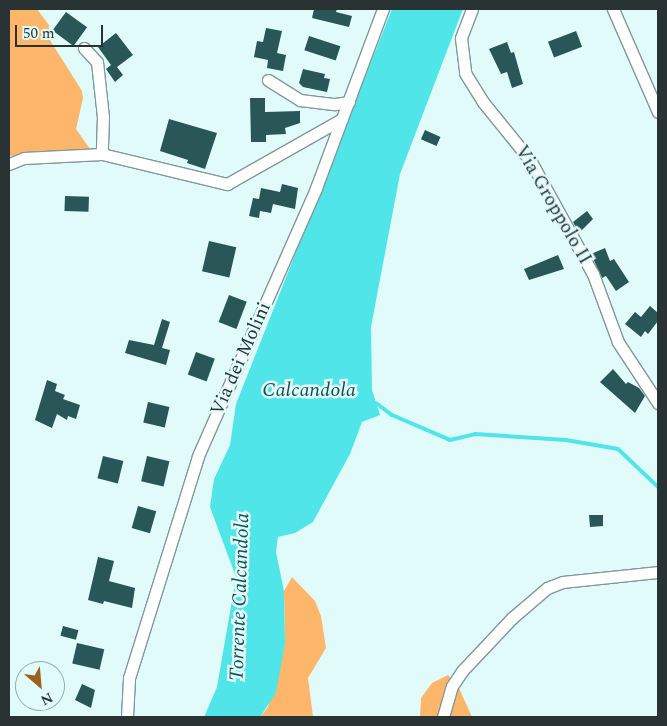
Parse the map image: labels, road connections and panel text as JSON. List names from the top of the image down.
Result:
{
  "streets": {
    "street": ["Via Groppolo II", "Via dei Molini"]
  },
  "water": ["Calcandola", "Torrente Calcandola"],
  "scale_bar": "50 m",
  "north": "bottom right"
}
